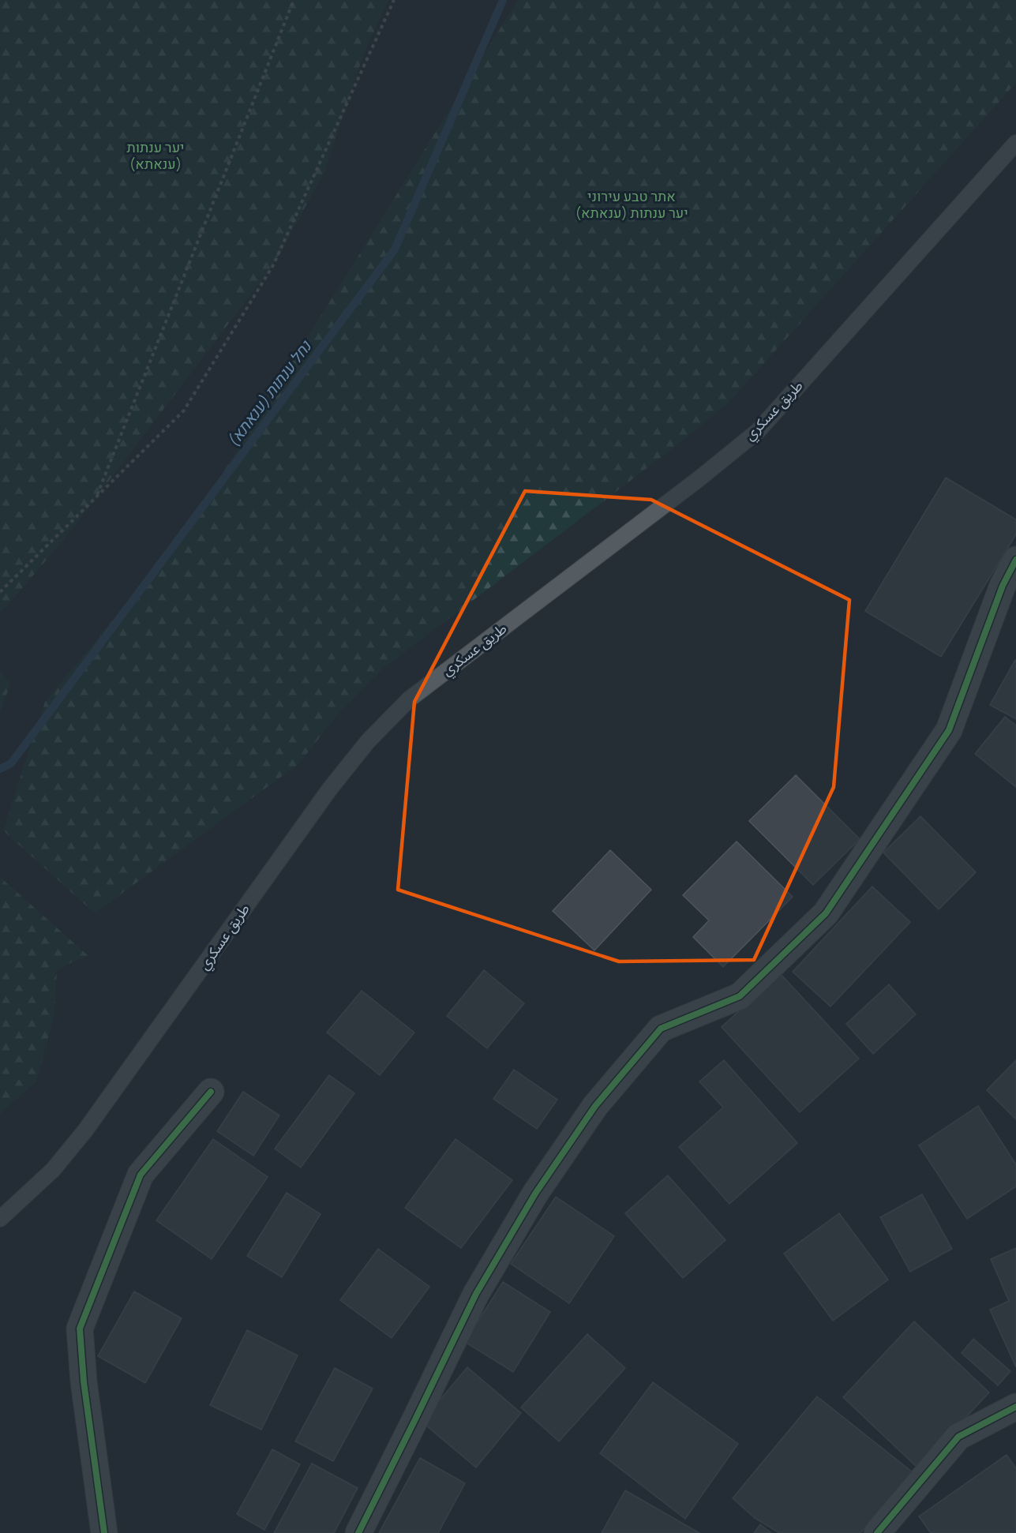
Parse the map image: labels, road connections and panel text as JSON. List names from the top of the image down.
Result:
{
  "streets": {
    "lane": ["طريق عسكري"]
  },
  "water": ["נחל ענתות (ענאתא)"],
  "parks": ["יער ענתות (ענאתא)", "אתר טבע עירוני יער ענתות (ענאתא)"]
}
